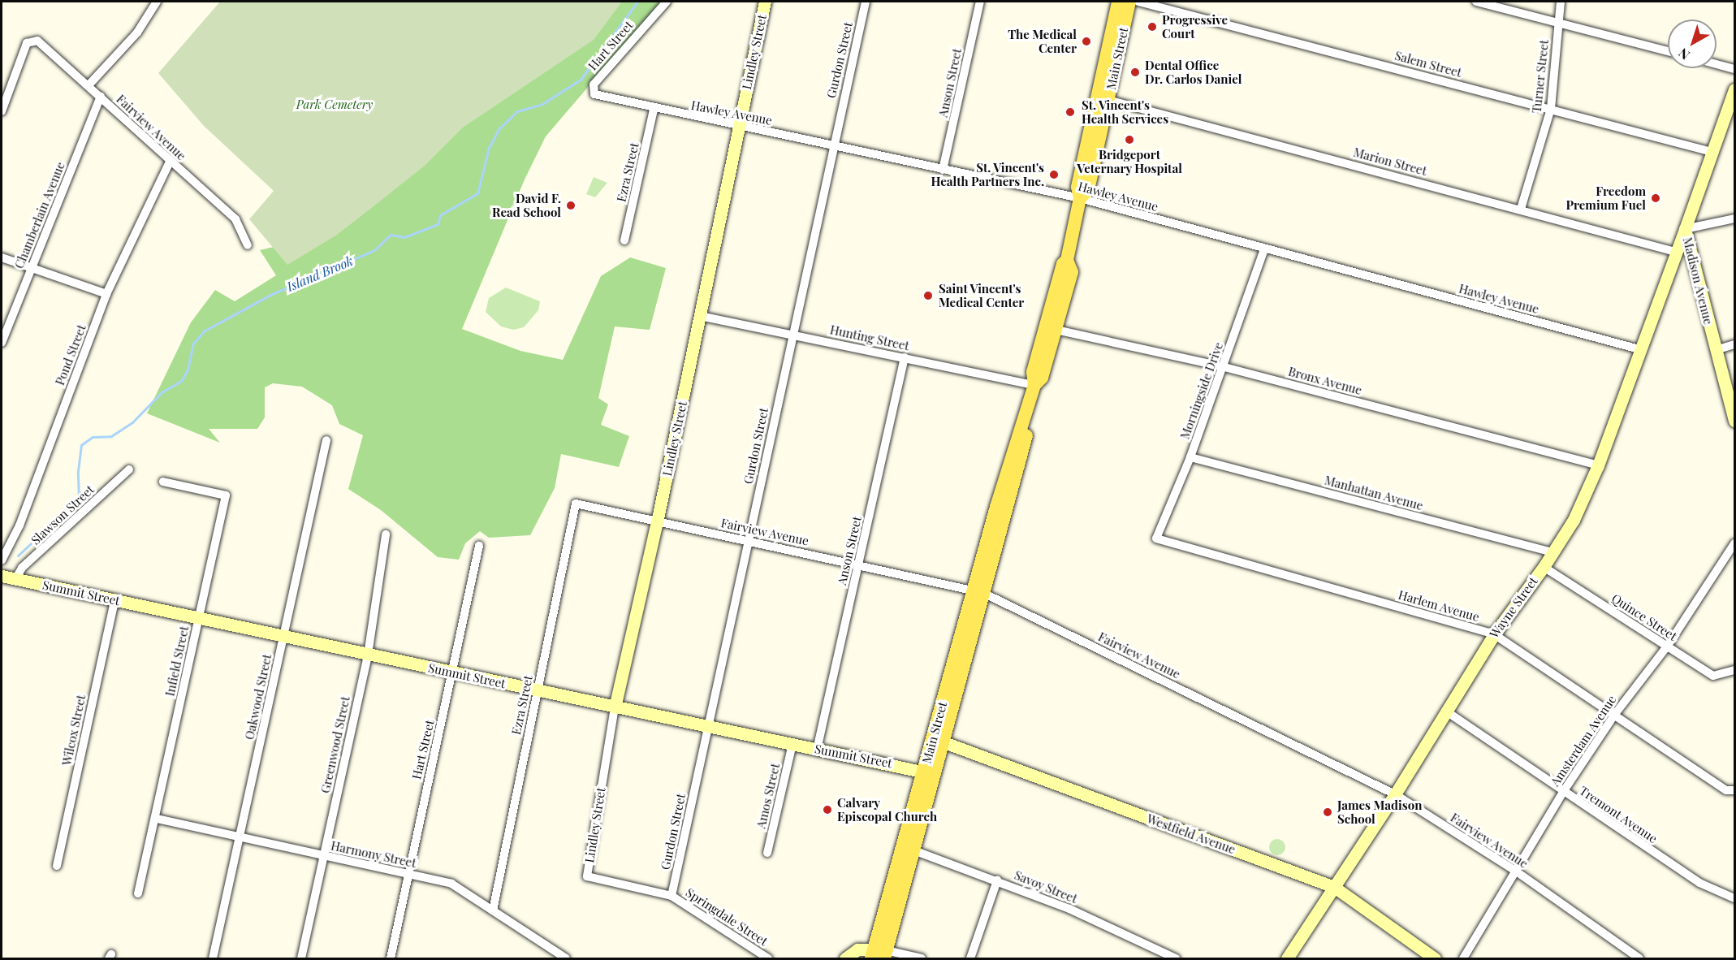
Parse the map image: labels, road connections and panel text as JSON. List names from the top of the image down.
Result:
{
  "streets": {
    "main road": [
      "Lindley Street",
      "Main Street",
      "Madison Avenue",
      "Summit Street",
      "Wayne Street",
      "Westfield Avenue"
    ],
    "street": [
      "Hart Street",
      "Gurdon Street",
      "Salem Street",
      "Turner Street",
      "Anson Street",
      "Hawley Avenue",
      "Fairview Avenue",
      "Marion Street",
      "Ezra Street",
      "Chamberlain Avenue",
      "Hunting Street",
      "Pond Street",
      "Bronx Avenue",
      "Morningside Drive",
      "Manhattan Avenue",
      "Slawson Street",
      "Harlem Avenue",
      "Quince Street",
      "Infield Street",
      "Oakwood Street",
      "Wilcox Street",
      "Amsterdam Avenue",
      "Greenwood Street",
      "Amos Street",
      "Tremont Avenue",
      "Harmony Street",
      "Savoy Street",
      "Springdale Street"
    ]
  },
  "crossings": [
    ["Hart Street", "Hawley Avenue"],
    ["Hart Street", "Summit Street"],
    ["Hart Street", "Harmony Street"],
    ["Lindley Street", "Hawley Avenue"],
    ["Lindley Street", "Fairview Avenue"],
    ["Lindley Street", "Hunting Street"],
    ["Lindley Street", "Summit Street"],
    ["Lindley Street", "Springdale Street"],
    ["Main Street", "Hawley Avenue"],
    ["Main Street", "Fairview Avenue"],
    ["Main Street", "Marion Street"],
    ["Main Street", "Hunting Street"],
    ["Main Street", "Bronx Avenue"],
    ["Main Street", "Summit Street"],
    ["Main Street", "Westfield Avenue"],
    ["Main Street", "Savoy Street"],
    ["Gurdon Street", "Hawley Avenue"],
    ["Gurdon Street", "Fairview Avenue"],
    ["Gurdon Street", "Hunting Street"],
    ["Gurdon Street", "Summit Street"],
    ["Gurdon Street", "Springdale Street"],
    ["Salem Street", "Turner Street"],
    ["Salem Street", "Madison Avenue"],
    ["Turner Street", "Marion Street"],
    ["Anson Street", "Hawley Avenue"],
    ["Anson Street", "Fairview Avenue"],
    ["Anson Street", "Hunting Street"],
    ["Anson Street", "Summit Street"],
    ["Hawley Avenue", "Ezra Street"],
    ["Hawley Avenue", "Morningside Drive"],
    ["Hawley Avenue", "Wayne Street"],
    ["Fairview Avenue", "Ezra Street"],
    ["Fairview Avenue", "Chamberlain Avenue"],
    ["Fairview Avenue", "Pond Street"],
    ["Fairview Avenue", "Wayne Street"],
    ["Fairview Avenue", "Amsterdam Avenue"],
    ["Marion Street", "Wayne Street"],
    ["Ezra Street", "Summit Street"],
    ["Ezra Street", "Harmony Street"],
    ["Madison Avenue", "Wayne Street"],
    ["Bronx Avenue", "Morningside Drive"],
    ["Bronx Avenue", "Wayne Street"],
    ["Morningside Drive", "Manhattan Avenue"],
    ["Morningside Drive", "Harlem Avenue"],
    ["Manhattan Avenue", "Wayne Street"],
    ["Slawson Street", "Summit Street"],
    ["Summit Street", "Infield Street"],
    ["Summit Street", "Oakwood Street"],
    ["Summit Street", "Wilcox Street"],
    ["Summit Street", "Greenwood Street"],
    ["Summit Street", "Amos Street"],
    ["Harlem Avenue", "Wayne Street"],
    ["Harlem Avenue", "Amsterdam Avenue"],
    ["Wayne Street", "Quince Street"],
    ["Wayne Street", "Tremont Avenue"],
    ["Wayne Street", "Westfield Avenue"],
    ["Quince Street", "Amsterdam Avenue"],
    ["Infield Street", "Harmony Street"],
    ["Oakwood Street", "Harmony Street"],
    ["Amsterdam Avenue", "Tremont Avenue"],
    ["Greenwood Street", "Harmony Street"]
  ],
  "water": ["Island Brook"],
  "parks": ["Park Cemetery"],
  "places": [
    "Progressive Court",
    "The Medical Center",
    "Dental Office Dr. Carlos Daniel",
    "St. Vincent's Health Services",
    "Bridgeport Veternary Hospital",
    "St. Vincent's Health Partners Inc.",
    "Freedom Premium Fuel",
    "David F. Read School",
    "Saint Vincent's Medical Center",
    "Calvary Episcopal Church",
    "James Madison School"
  ],
  "north": "bottom left"
}
